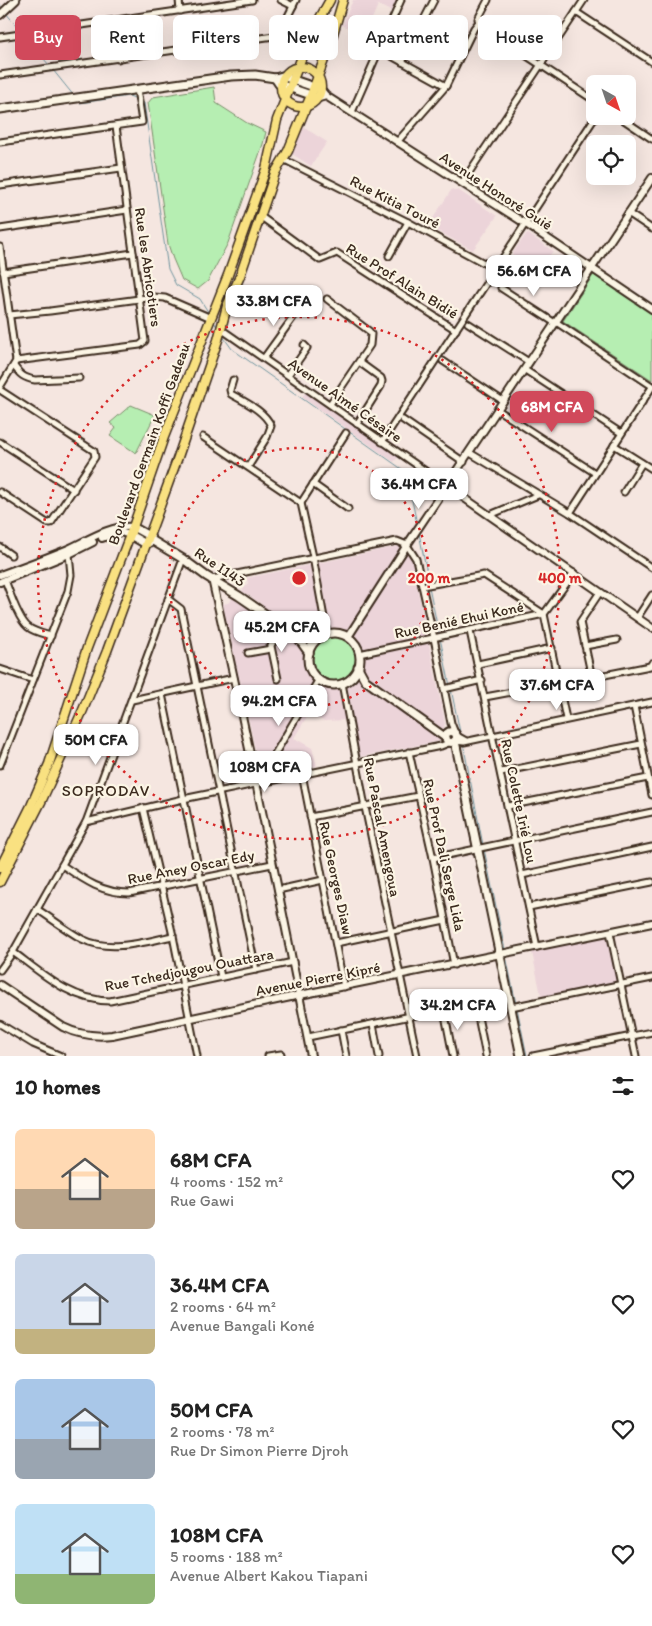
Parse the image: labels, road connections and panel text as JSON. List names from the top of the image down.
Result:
{
  "streets": {
    "main road": ["Boulevard Germain Koffi Gadeau", "Rue I143"],
    "street": [
      "Avenue Honoré Guié",
      "Rue Kitia Touré",
      "Rue les Abricotiers",
      "Rue Prof Alain Bidié",
      "Avenue Aimé Césaire",
      "Rue Benié Ehui Koné",
      "Rue Colette Irié Lou",
      "Rue Pascal Amengoua",
      "Rue Prof Dali Serge Lida",
      "Rue Aney Oscar Edy",
      "Rue Georges Diaw",
      "Rue Tchedjougou Ouattara",
      "Avenue Pierre Kipré"
    ]
  },
  "crossings": [
    ["Avenue Honoré Guié", "Boulevard Germain Koffi Gadeau"],
    ["Rue Kitia Touré", "Boulevard Germain Koffi Gadeau"],
    ["Rue Prof Alain Bidié", "Boulevard Germain Koffi Gadeau"],
    ["Avenue Aimé Césaire", "Boulevard Germain Koffi Gadeau"],
    ["Avenue Aimé Césaire", "Rue Benié Ehui Koné"],
    ["Boulevard Germain Koffi Gadeau", "Rue I143"],
    ["Rue I143", "Rue Benié Ehui Koné"],
    ["Rue I143", "Rue Pascal Amengoua"],
    ["Rue Benié Ehui Koné", "Rue Colette Irié Lou"],
    ["Rue Benié Ehui Koné", "Rue Pascal Amengoua"],
    ["Rue Colette Irié Lou", "Avenue Pierre Kipré"],
    ["Rue Pascal Amengoua", "Avenue Pierre Kipré"],
    ["Rue Prof Dali Serge Lida", "Avenue Pierre Kipré"],
    ["Rue Georges Diaw", "Avenue Pierre Kipré"]
  ],
  "districts": ["SOPRODAV"],
  "north": "bottom right",
  "page": {
    "chip": [
      "Buy",
      "Rent",
      "Filters",
      "New",
      "Apartment",
      "House"
    ],
    "price": [
      "56.6M CFA",
      "33.8M CFA",
      "68M CFA",
      "36.4M CFA",
      "45.2M CFA",
      "37.6M CFA",
      "94.2M CFA",
      "50M CFA",
      "108M CFA",
      "34.2M CFA"
    ],
    "heading": "10 homes",
    "list": [
      {
        "name": "68M CFA",
        "note": "4 rooms · 152 m² · Rue Gawi"
      },
      {
        "name": "36.4M CFA",
        "note": "2 rooms · 64 m² · Avenue Bangali Koné"
      },
      {
        "name": "50M CFA",
        "note": "2 rooms · 78 m² · Rue Dr Simon Pierre Djroh"
      },
      {
        "name": "108M CFA",
        "note": "5 rooms · 188 m² · Avenue Albert Kakou Tiapani"
      }
    ]
  },
  "rings": ["200 m", "400 m"]
}
